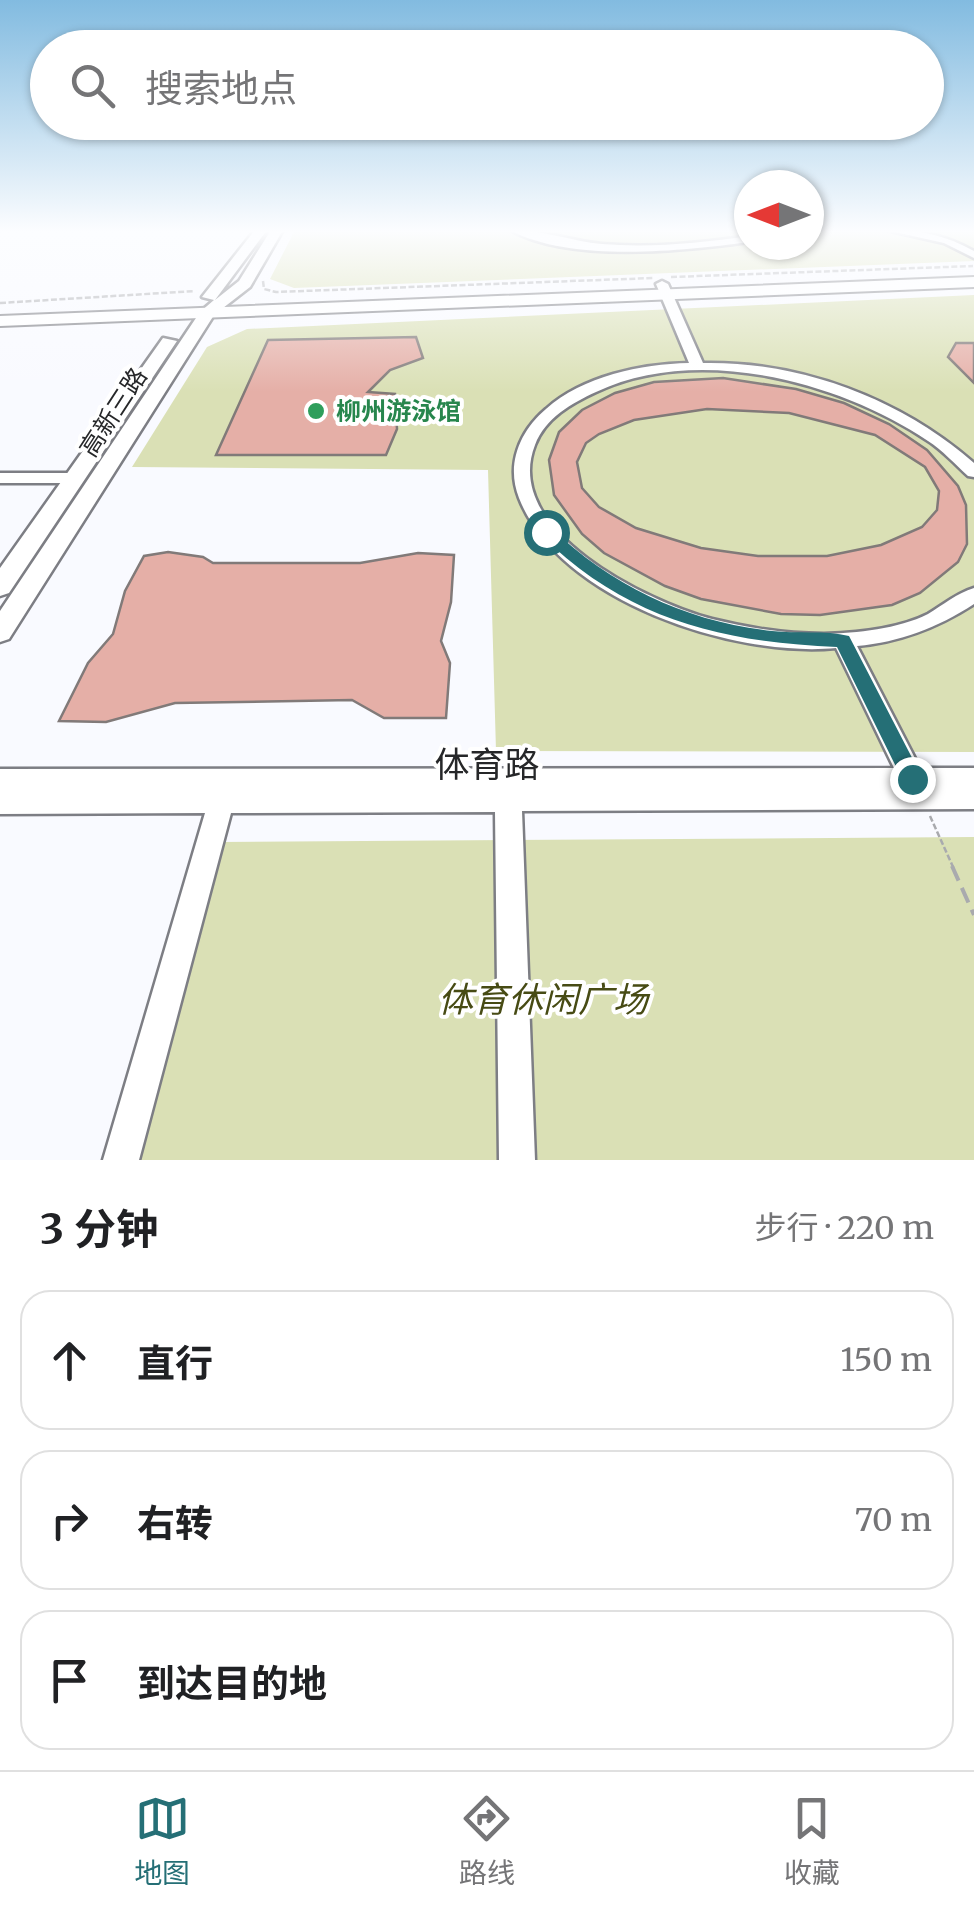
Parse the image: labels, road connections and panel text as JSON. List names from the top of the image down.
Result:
{
  "streets": {
    "main road": ["高新三路"],
    "street": ["体育路"]
  },
  "parks": ["体育休闲广场"],
  "places": ["柳州游泳馆"],
  "north": "left",
  "page": {
    "search": "搜索地点",
    "heading": ["3 分钟", "步行 · 220 m"],
    "list": [
      ["直行", "150 m"],
      ["右转", "70 m"],
      "到达目的地"
    ],
    "nav": ["地图", "路线", "收藏"]
  }
}
